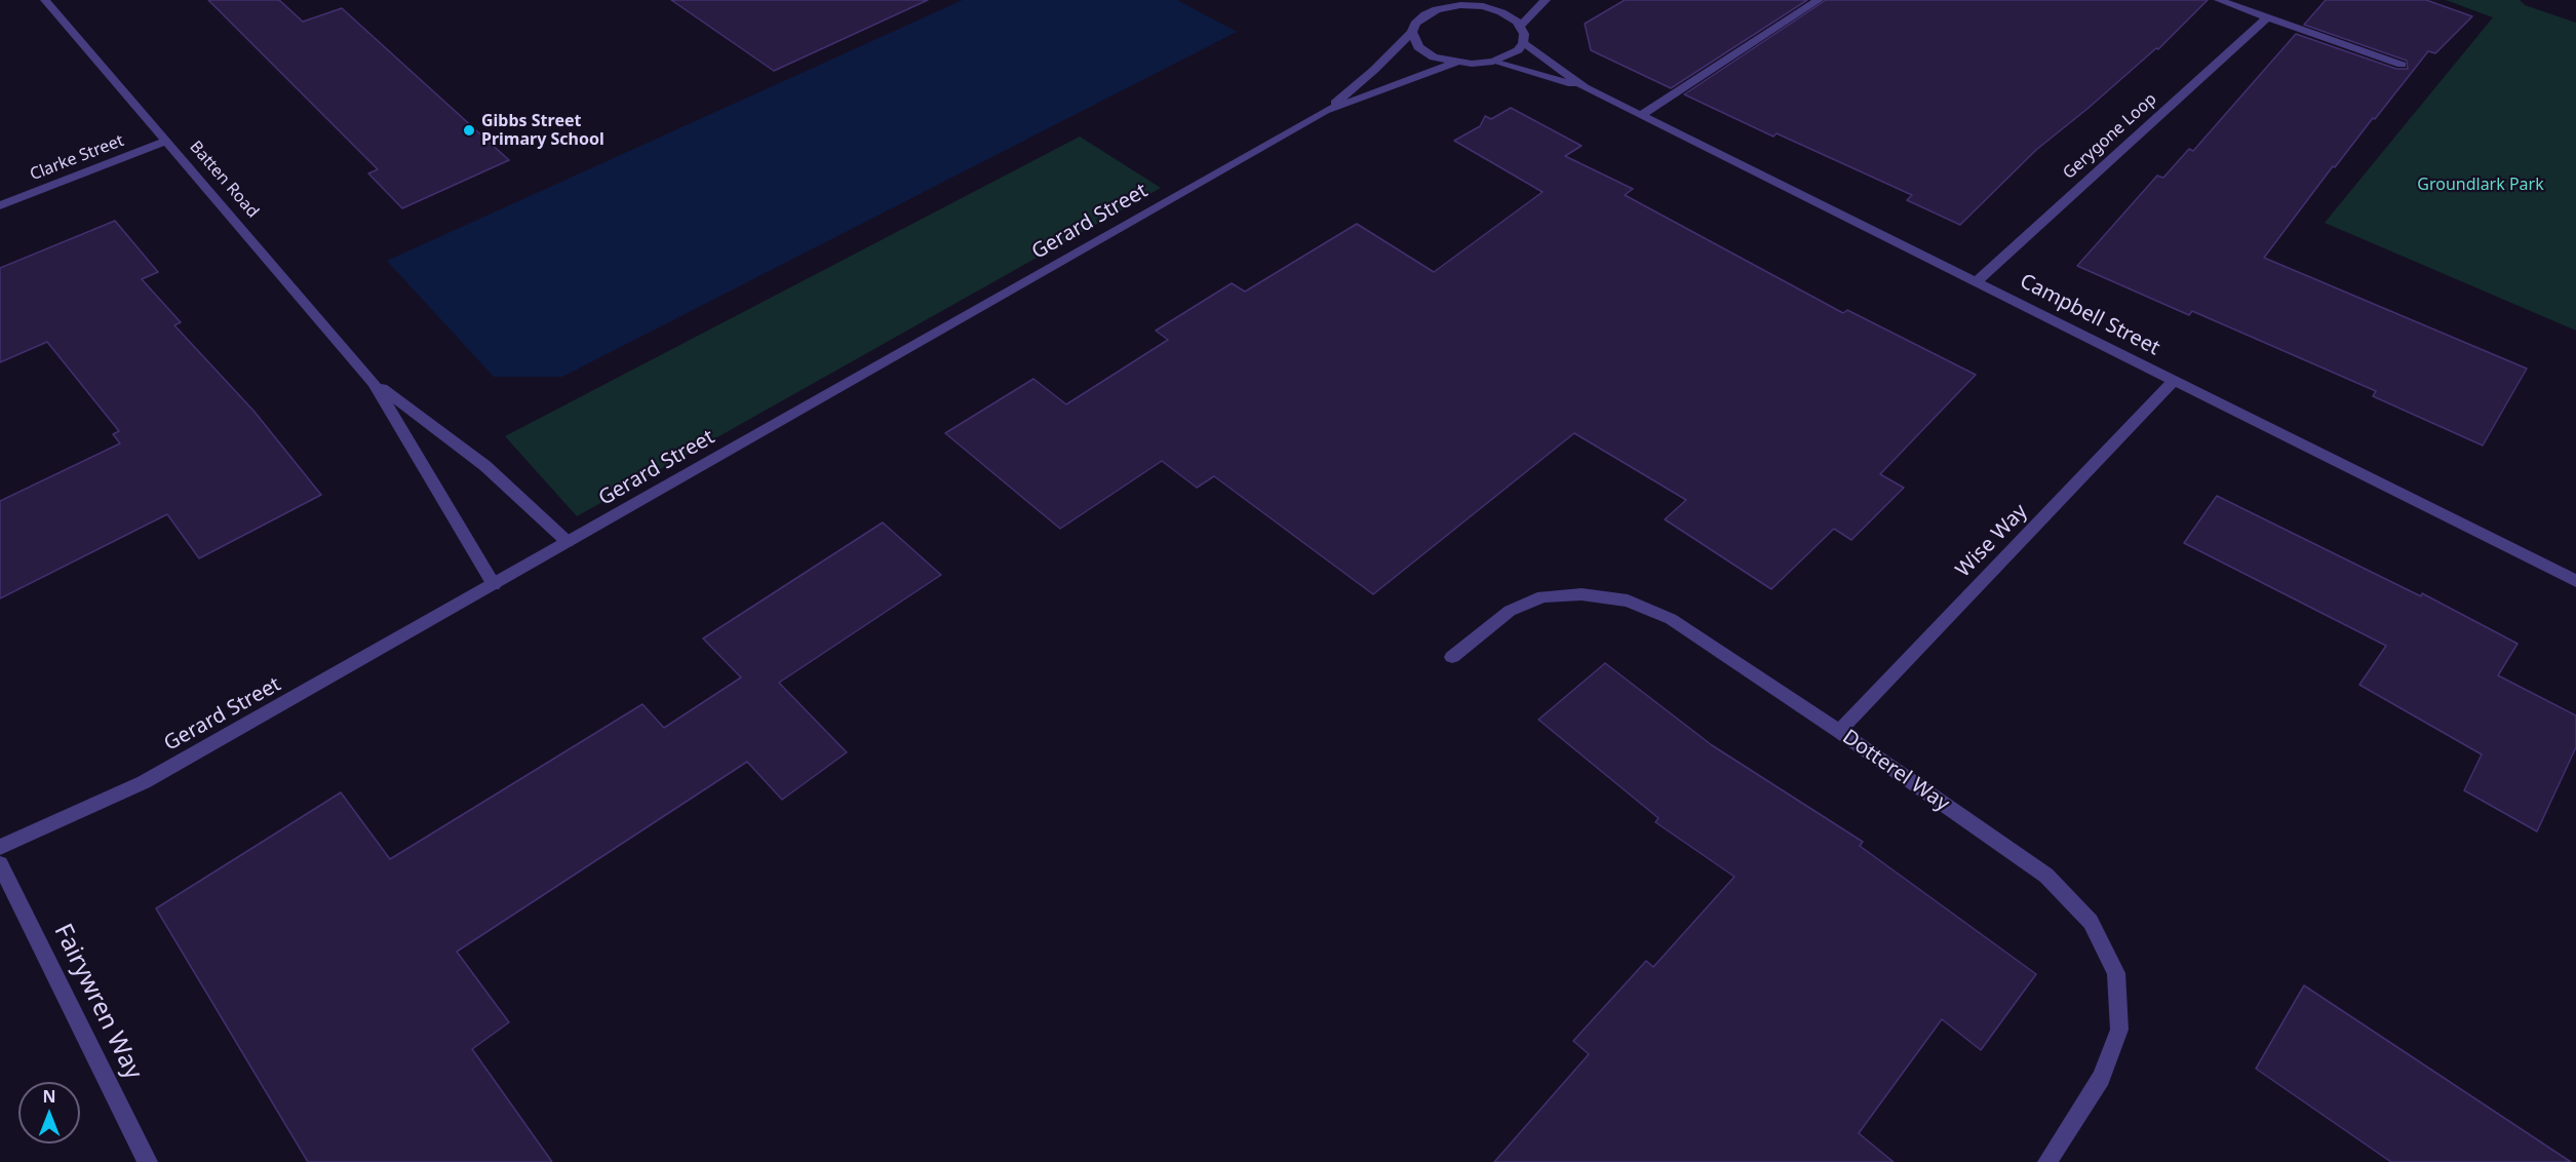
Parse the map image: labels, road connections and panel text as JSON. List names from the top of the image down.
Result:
{
  "streets": {
    "street": [
      "Gerygone Loop",
      "Clarke Street",
      "Batten Road",
      "Gerard Street",
      "Campbell Street",
      "Wise Way",
      "Dotterel Way",
      "Fairywren Way"
    ]
  },
  "crossings": [
    ["Gerygone Loop", "Campbell Street"],
    ["Clarke Street", "Batten Road"],
    ["Batten Road", "Gerard Street"],
    ["Campbell Street", "Wise Way"],
    ["Wise Way", "Dotterel Way"]
  ],
  "parks": ["Groundlark Park"],
  "places": ["Gibbs Street Primary School"],
  "north": "top"
}
